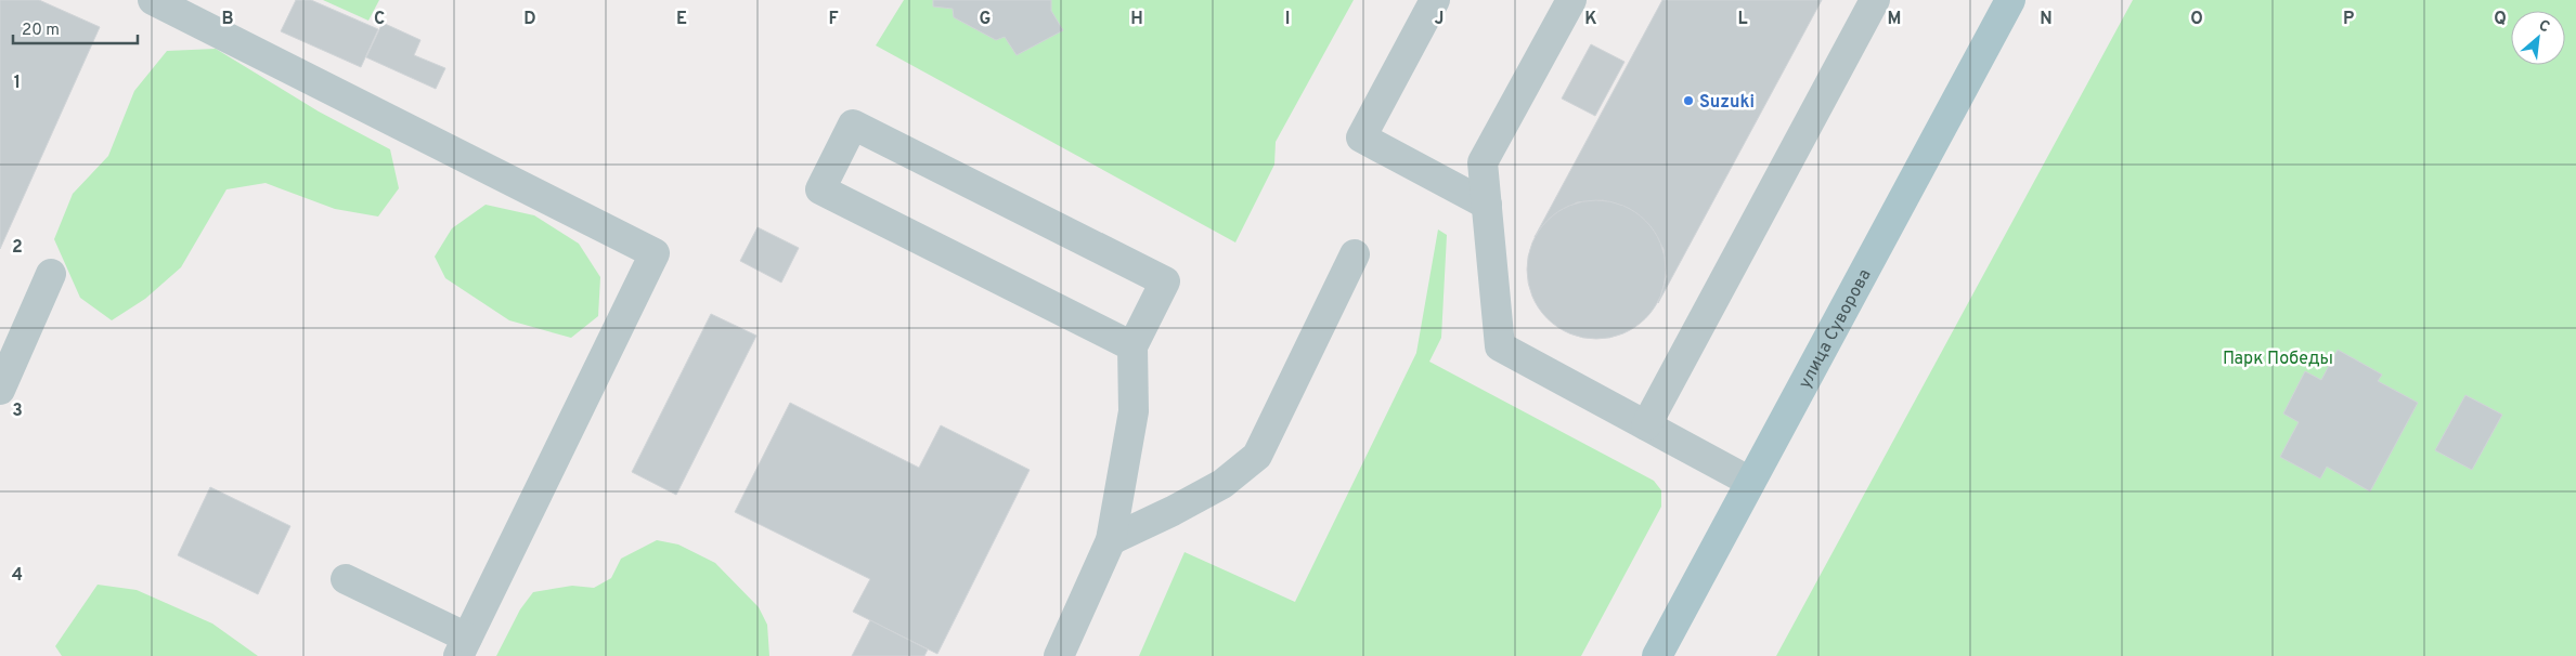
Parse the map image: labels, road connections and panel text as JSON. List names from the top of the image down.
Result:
{
  "streets": {
    "main road": ["улица Суворова"]
  },
  "parks": ["Парк Победы"],
  "places": ["Suzuki"],
  "scale_bar": "20 m",
  "north": "top right",
  "grid": {
    "columns": [
      "B",
      "C",
      "D",
      "E",
      "F",
      "G",
      "H",
      "I",
      "J",
      "K",
      "L",
      "M",
      "N",
      "O",
      "P",
      "Q"
    ],
    "rows": [
      "1",
      "2",
      "3",
      "4"
    ]
  }
}
